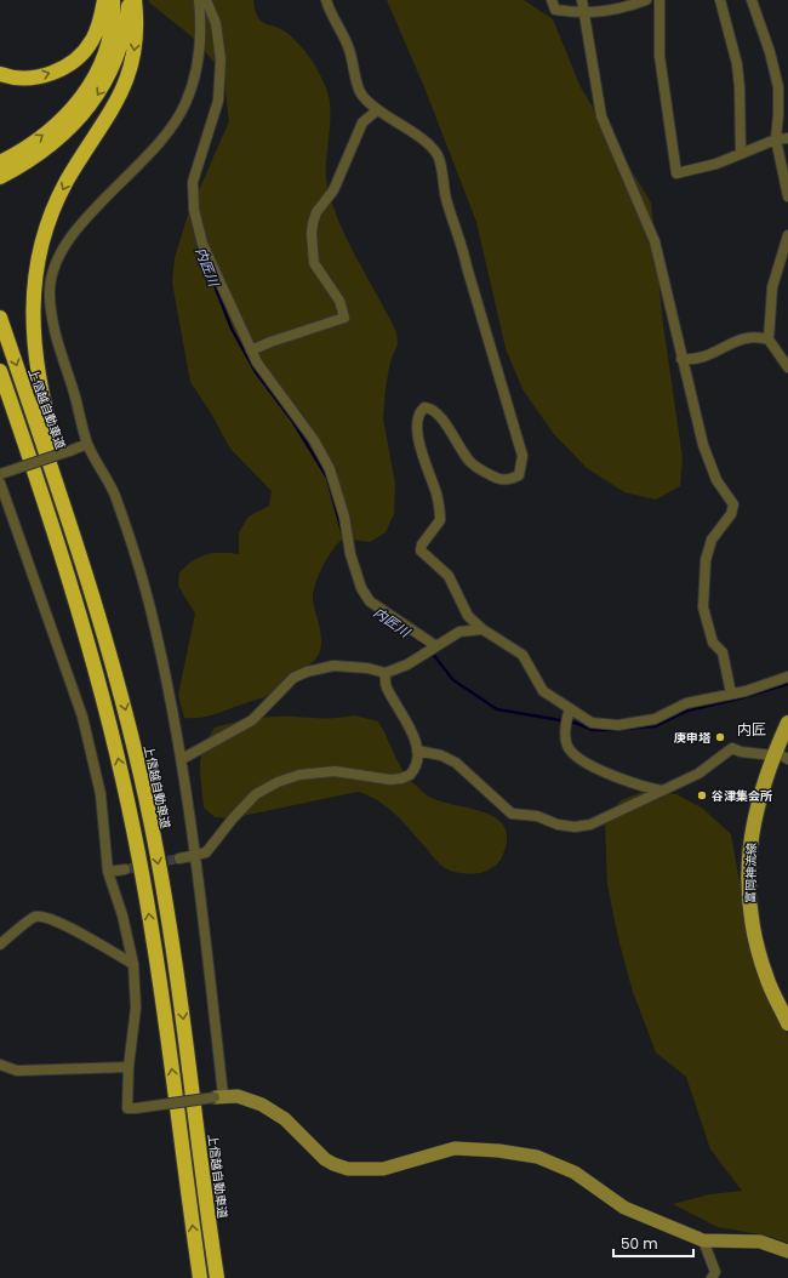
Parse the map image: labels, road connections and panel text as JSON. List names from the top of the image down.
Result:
{
  "streets": {
    "highway": ["上信越自動車道"],
    "main road": ["富岡神流線"]
  },
  "districts": ["内匠"],
  "water": ["内匠川"],
  "places": ["庚申塔", "谷津集会所"],
  "scale_bar": "50 m"
}
